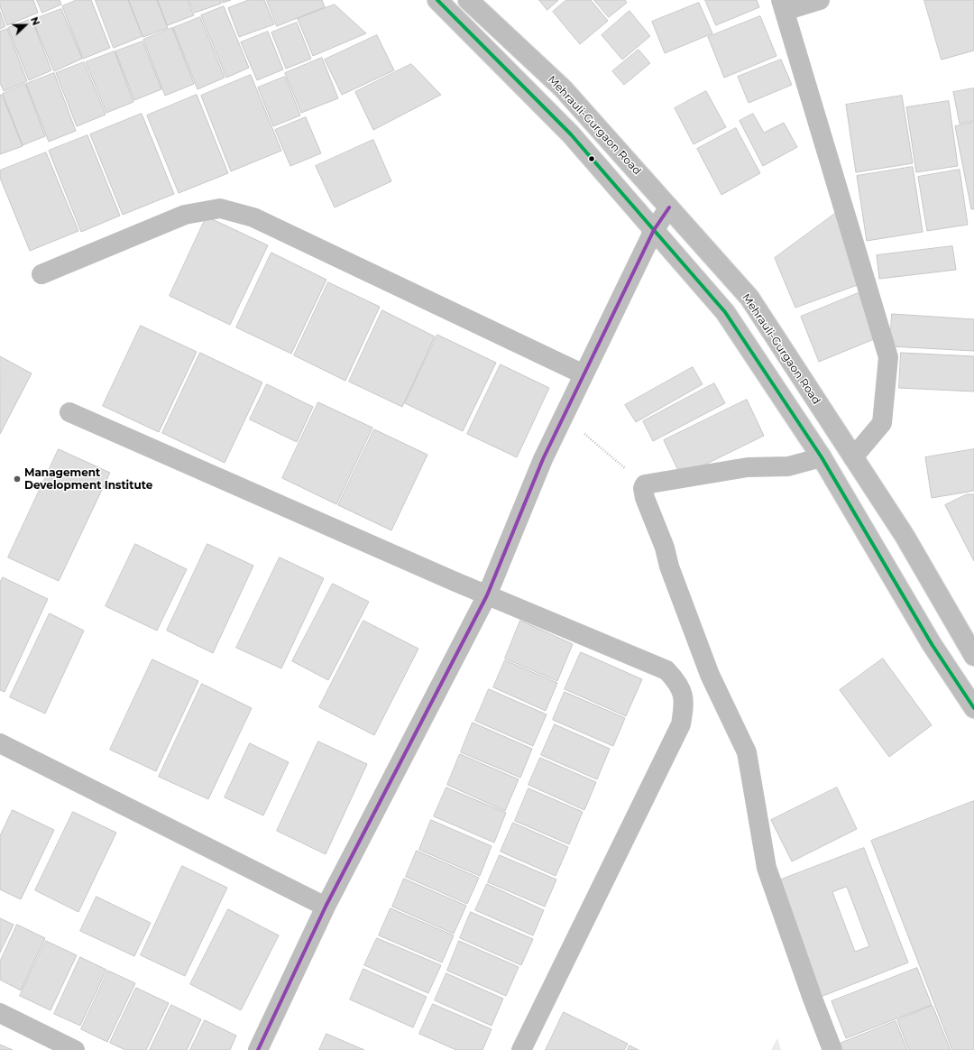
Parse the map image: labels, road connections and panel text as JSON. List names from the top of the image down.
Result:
{
  "streets": {
    "street": ["Mehrauli-Gurgaon Road"]
  },
  "places": ["Management Development Institute"],
  "north": "right"
}
